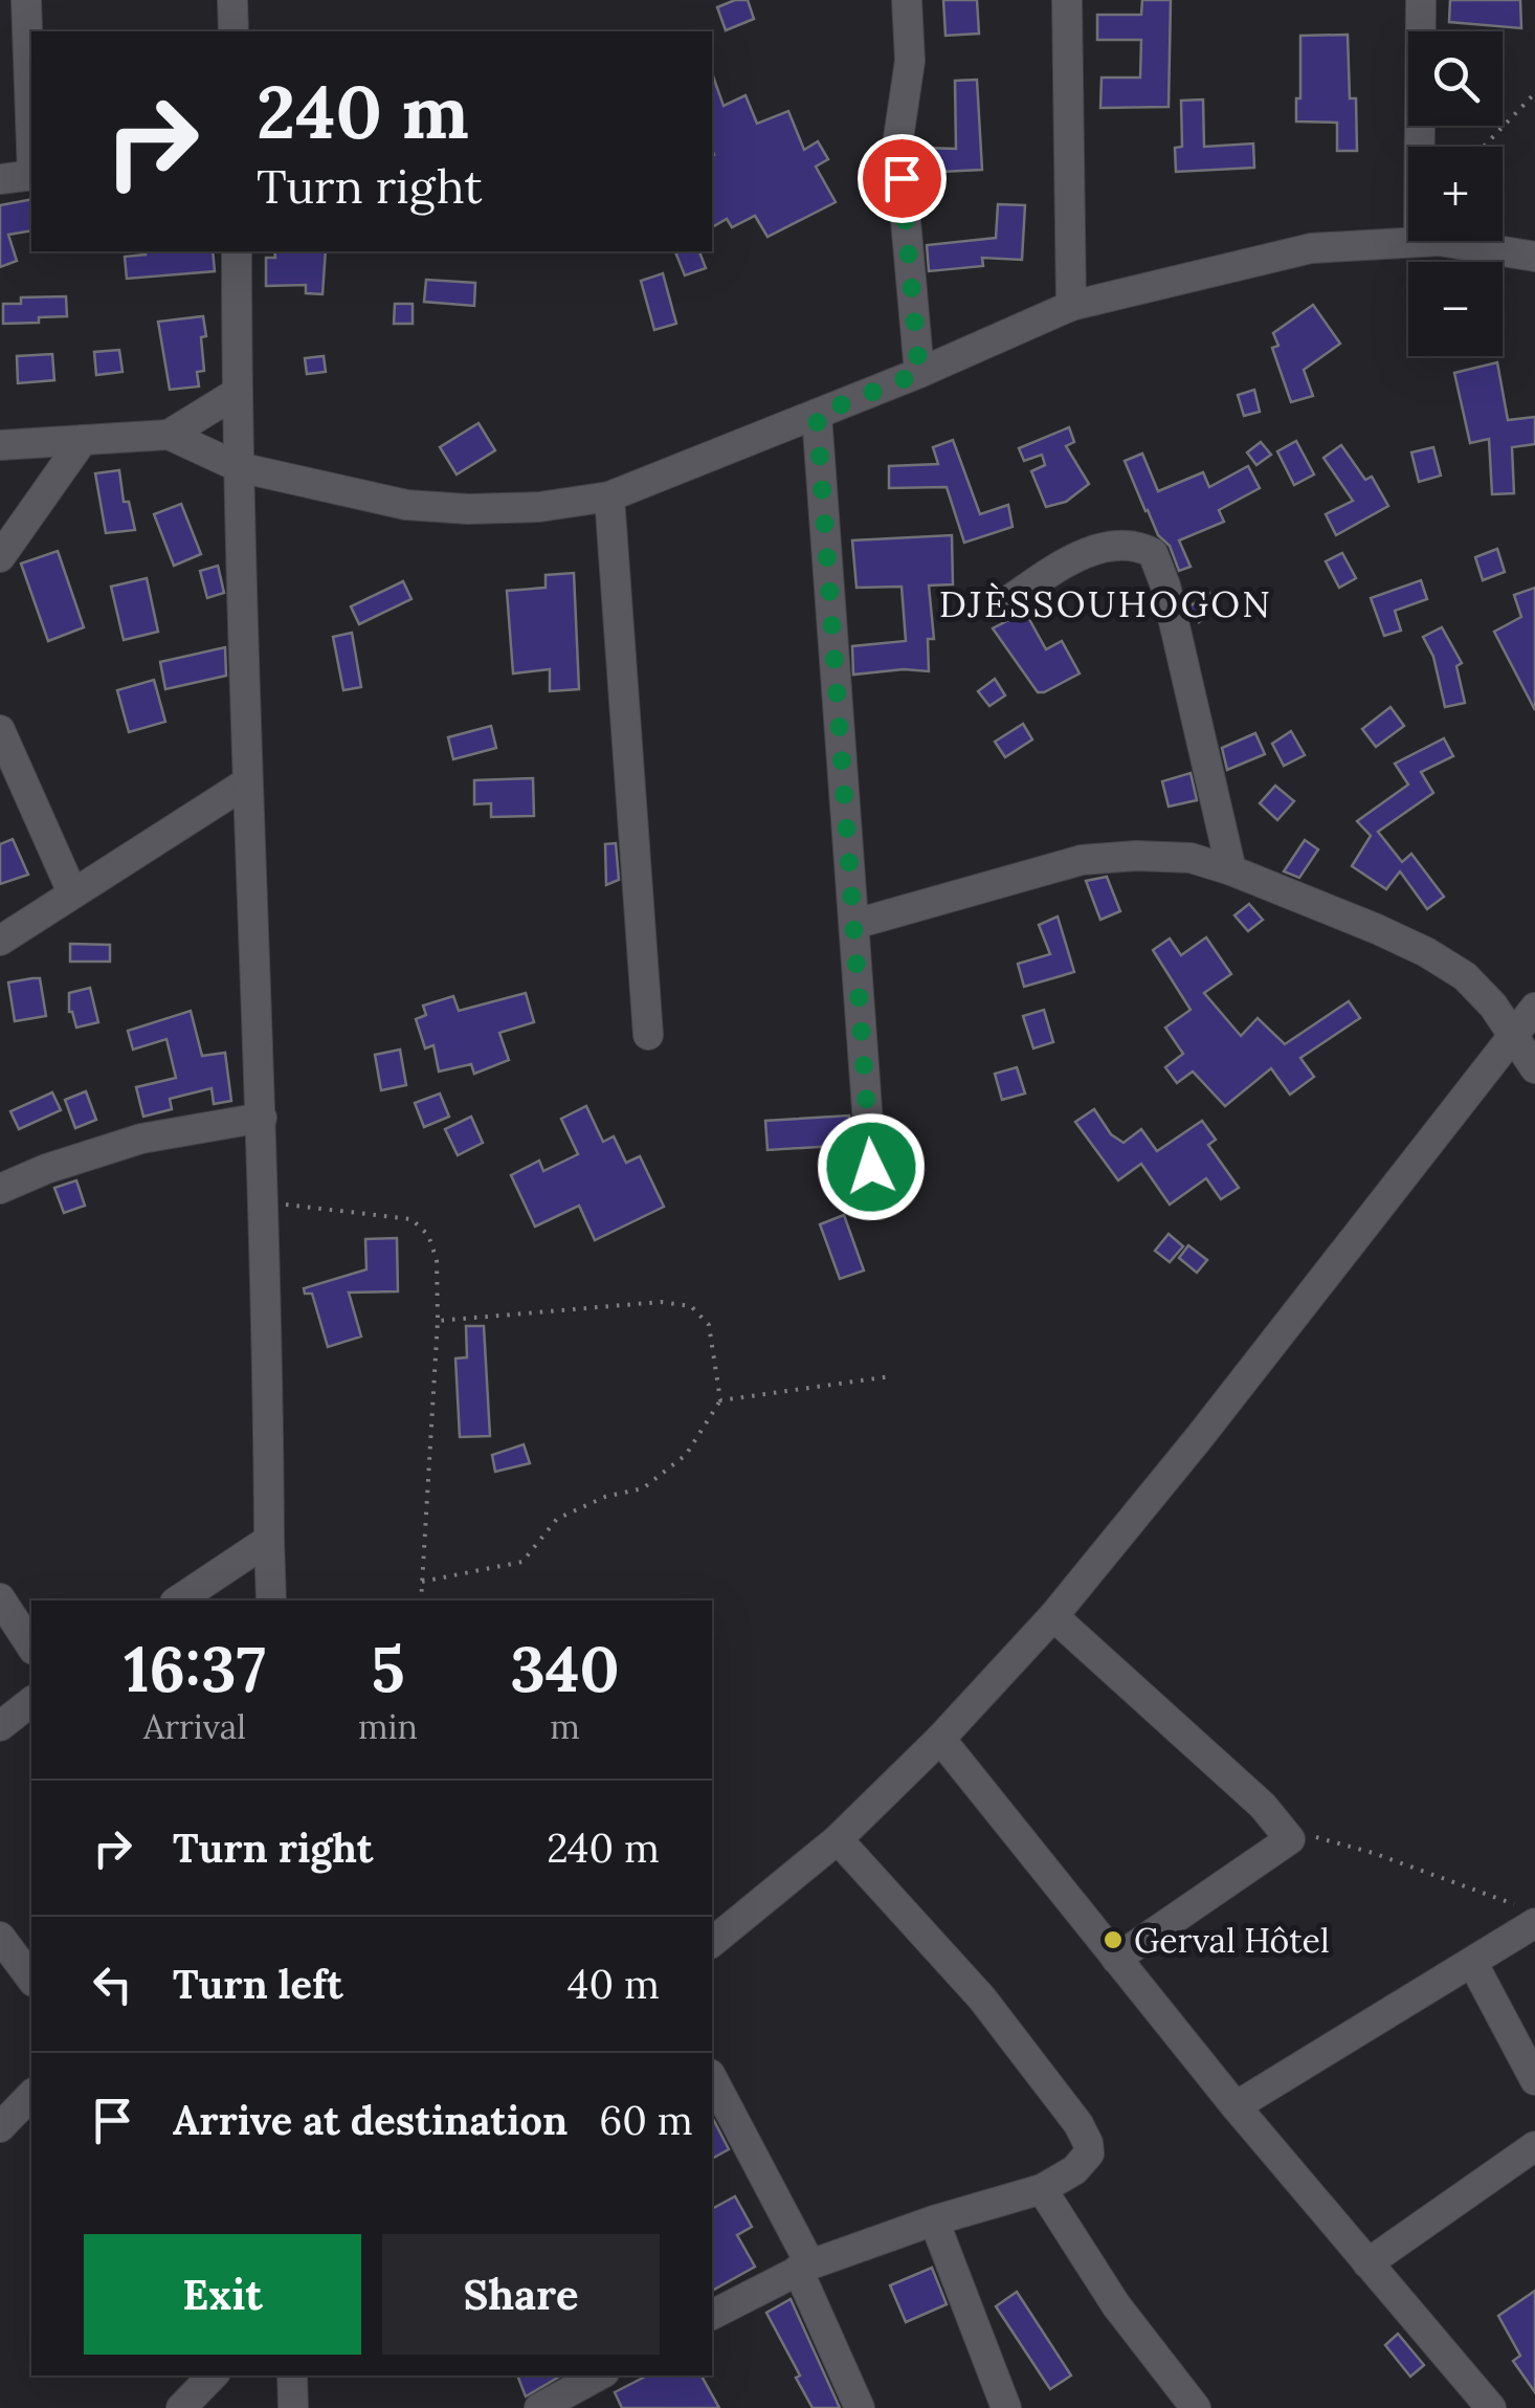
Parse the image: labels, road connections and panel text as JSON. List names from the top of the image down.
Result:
{
  "districts": ["DJÈSSOUHOGON"],
  "places": ["Gerval Hôtel"],
  "page": {
    "map_buttons": ["+", "−"],
    "turn": ["240 m", "Turn right"],
    "eta": [
      "16:37",
      "Arrival",
      "5",
      "min",
      "340",
      "m"
    ],
    "list": [
      {
        "name": "Turn right",
        "value": "240 m"
      },
      {
        "name": "Turn left",
        "value": "40 m"
      },
      {
        "name": "Arrive at destination",
        "value": "60 m"
      }
    ],
    "buttons": ["Exit", "Share"]
  }
}
